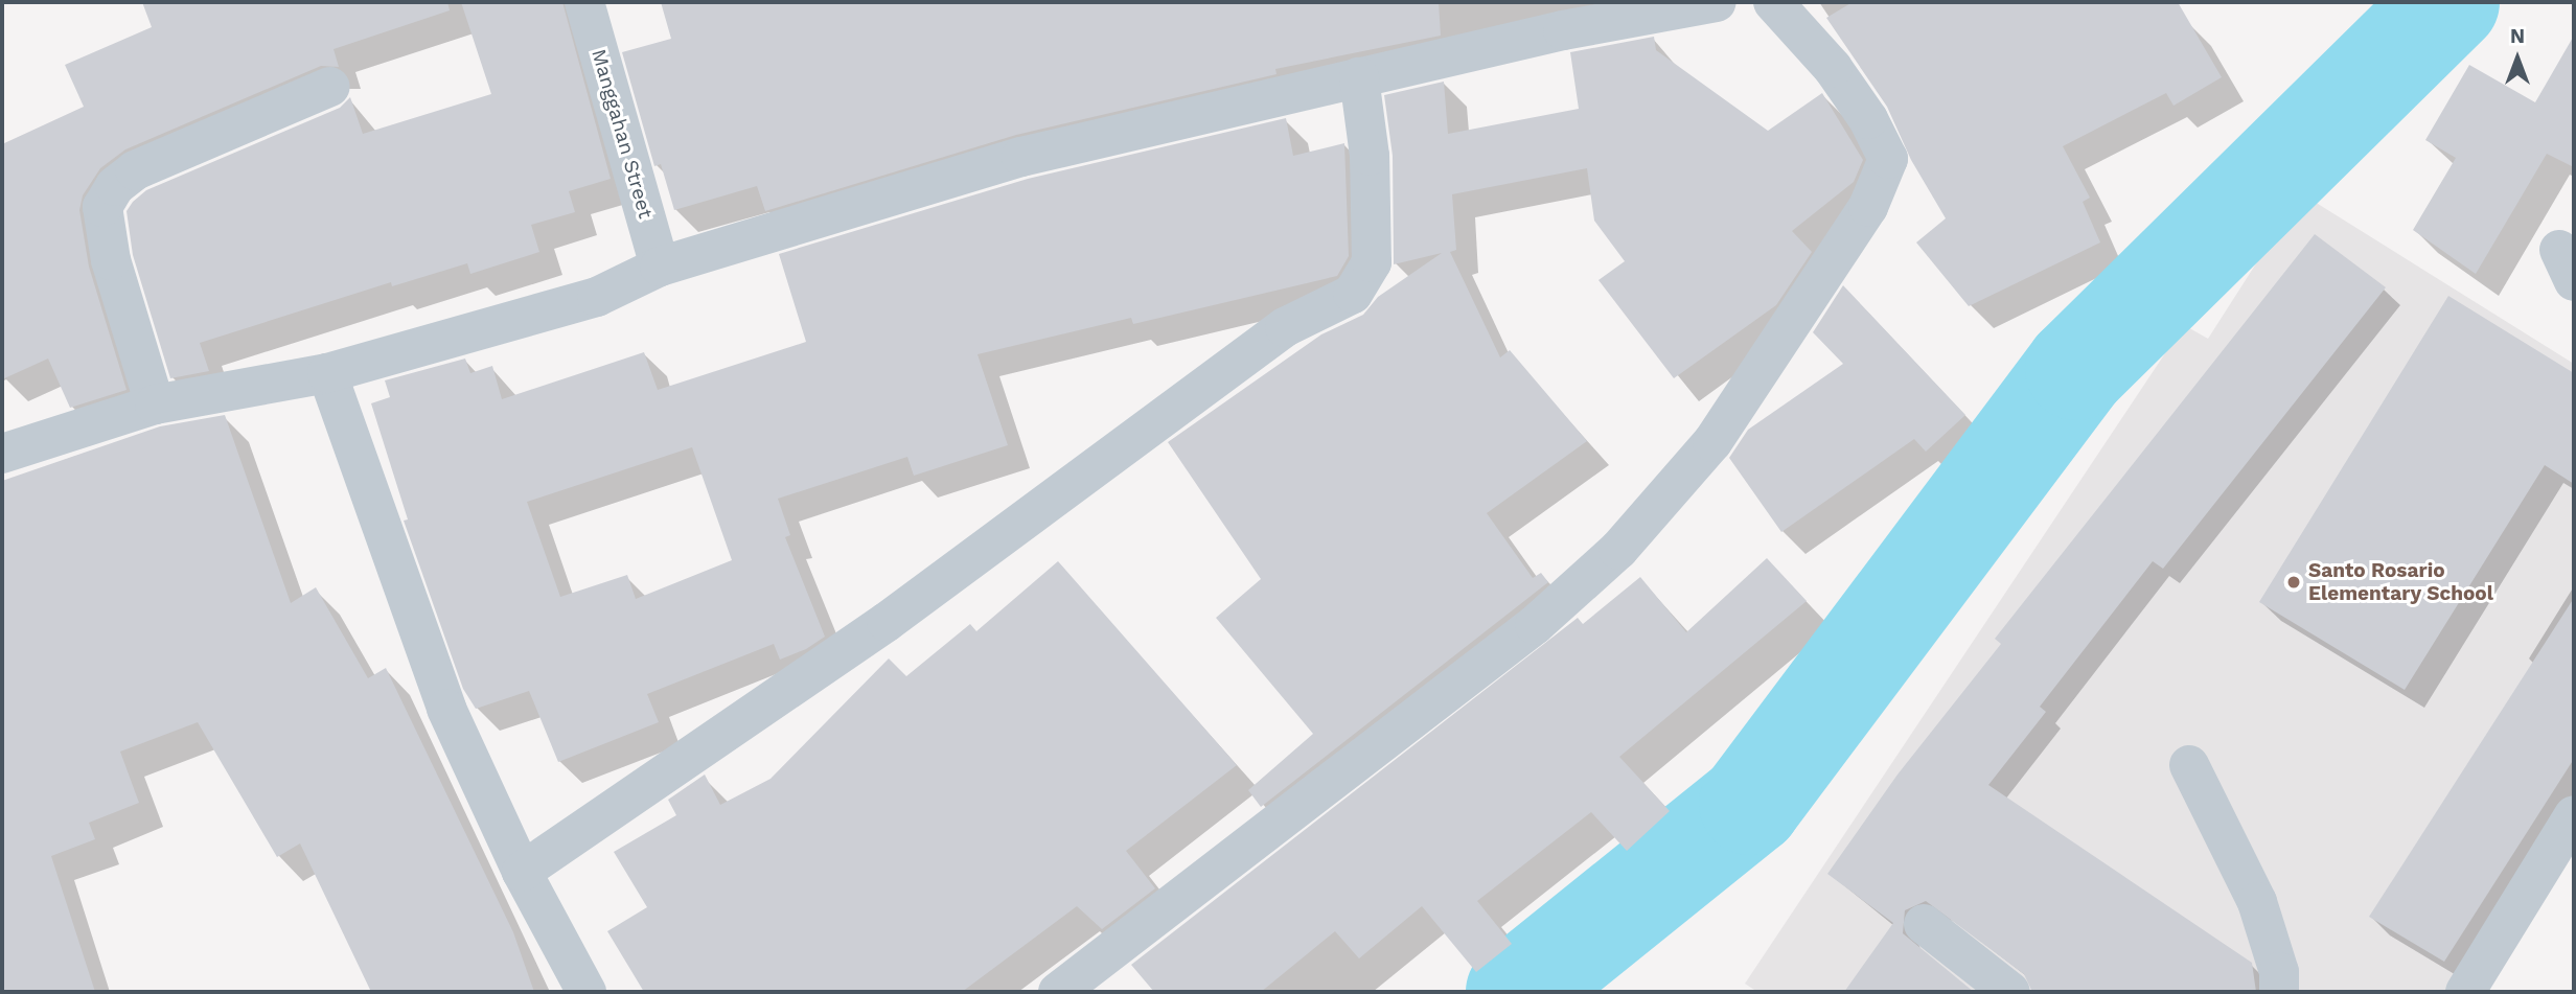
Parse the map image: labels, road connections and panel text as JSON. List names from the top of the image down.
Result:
{
  "streets": {
    "street": ["Manggahan Street"]
  },
  "places": ["Santo Rosario Elementary School"],
  "north": "top"
}
